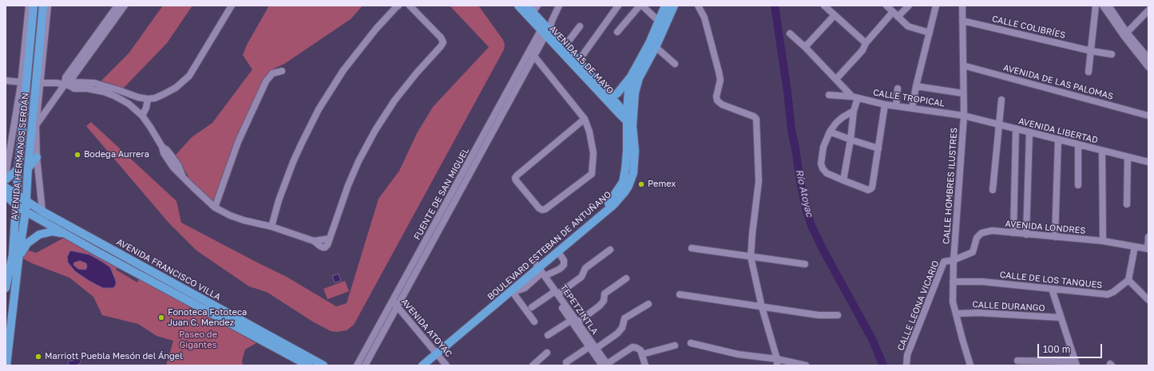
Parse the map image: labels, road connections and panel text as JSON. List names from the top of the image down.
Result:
{
  "streets": {
    "main road": [
      "AVENIDA 15 DE MAYO",
      "AVENIDA HERMANOS SERDÁN",
      "BOULEVARD ESTEBAN DE ANTUÑANO",
      "AVENIDA FRANCISCO VILLA"
    ],
    "street": [
      "CALLE COLIBRÍES",
      "AVENIDA DE LAS PALOMAS",
      "CALLE TROPICAL",
      "AVENIDA LIBERTAD",
      "CALLE HOMBRES ILUSTRES",
      "FUENTE DE SAN MIGUEL",
      "AVENIDA LONDRES",
      "CALLE DE LOS TANQUES",
      "CALLE LEONA VICARIO",
      "CALLE DURANGO",
      "TEPETZINTLA",
      "AVENIDA ATOYAC"
    ]
  },
  "crossings": [
    ["CALLE COLIBRÍES", "CALLE HOMBRES ILUSTRES"],
    ["AVENIDA 15 DE MAYO", "FUENTE DE SAN MIGUEL"],
    ["AVENIDA 15 DE MAYO", "BOULEVARD ESTEBAN DE ANTUÑANO"],
    ["AVENIDA DE LAS PALOMAS", "CALLE HOMBRES ILUSTRES"],
    ["CALLE TROPICAL", "AVENIDA LIBERTAD"],
    ["CALLE TROPICAL", "CALLE HOMBRES ILUSTRES"],
    ["AVENIDA LIBERTAD", "CALLE HOMBRES ILUSTRES"],
    ["AVENIDA HERMANOS SERDÁN", "AVENIDA FRANCISCO VILLA"],
    ["CALLE HOMBRES ILUSTRES", "AVENIDA LONDRES"],
    ["CALLE HOMBRES ILUSTRES", "CALLE DE LOS TANQUES"],
    ["CALLE HOMBRES ILUSTRES", "CALLE LEONA VICARIO"],
    ["CALLE HOMBRES ILUSTRES", "CALLE DURANGO"],
    ["FUENTE DE SAN MIGUEL", "AVENIDA ATOYAC"],
    ["AVENIDA LONDRES", "CALLE LEONA VICARIO"],
    ["BOULEVARD ESTEBAN DE ANTUÑANO", "TEPETZINTLA"],
    ["BOULEVARD ESTEBAN DE ANTUÑANO", "AVENIDA ATOYAC"]
  ],
  "water": ["Río Atoyac"],
  "parks": ["Paseo de Gigantes"],
  "places": [
    "Bodega Aurrera",
    "Pemex",
    "Fonoteca Fototeca Juan C. Mendez",
    "Marriott Puebla Mesón del Ángel"
  ],
  "scale_bar": "100 m"
}
